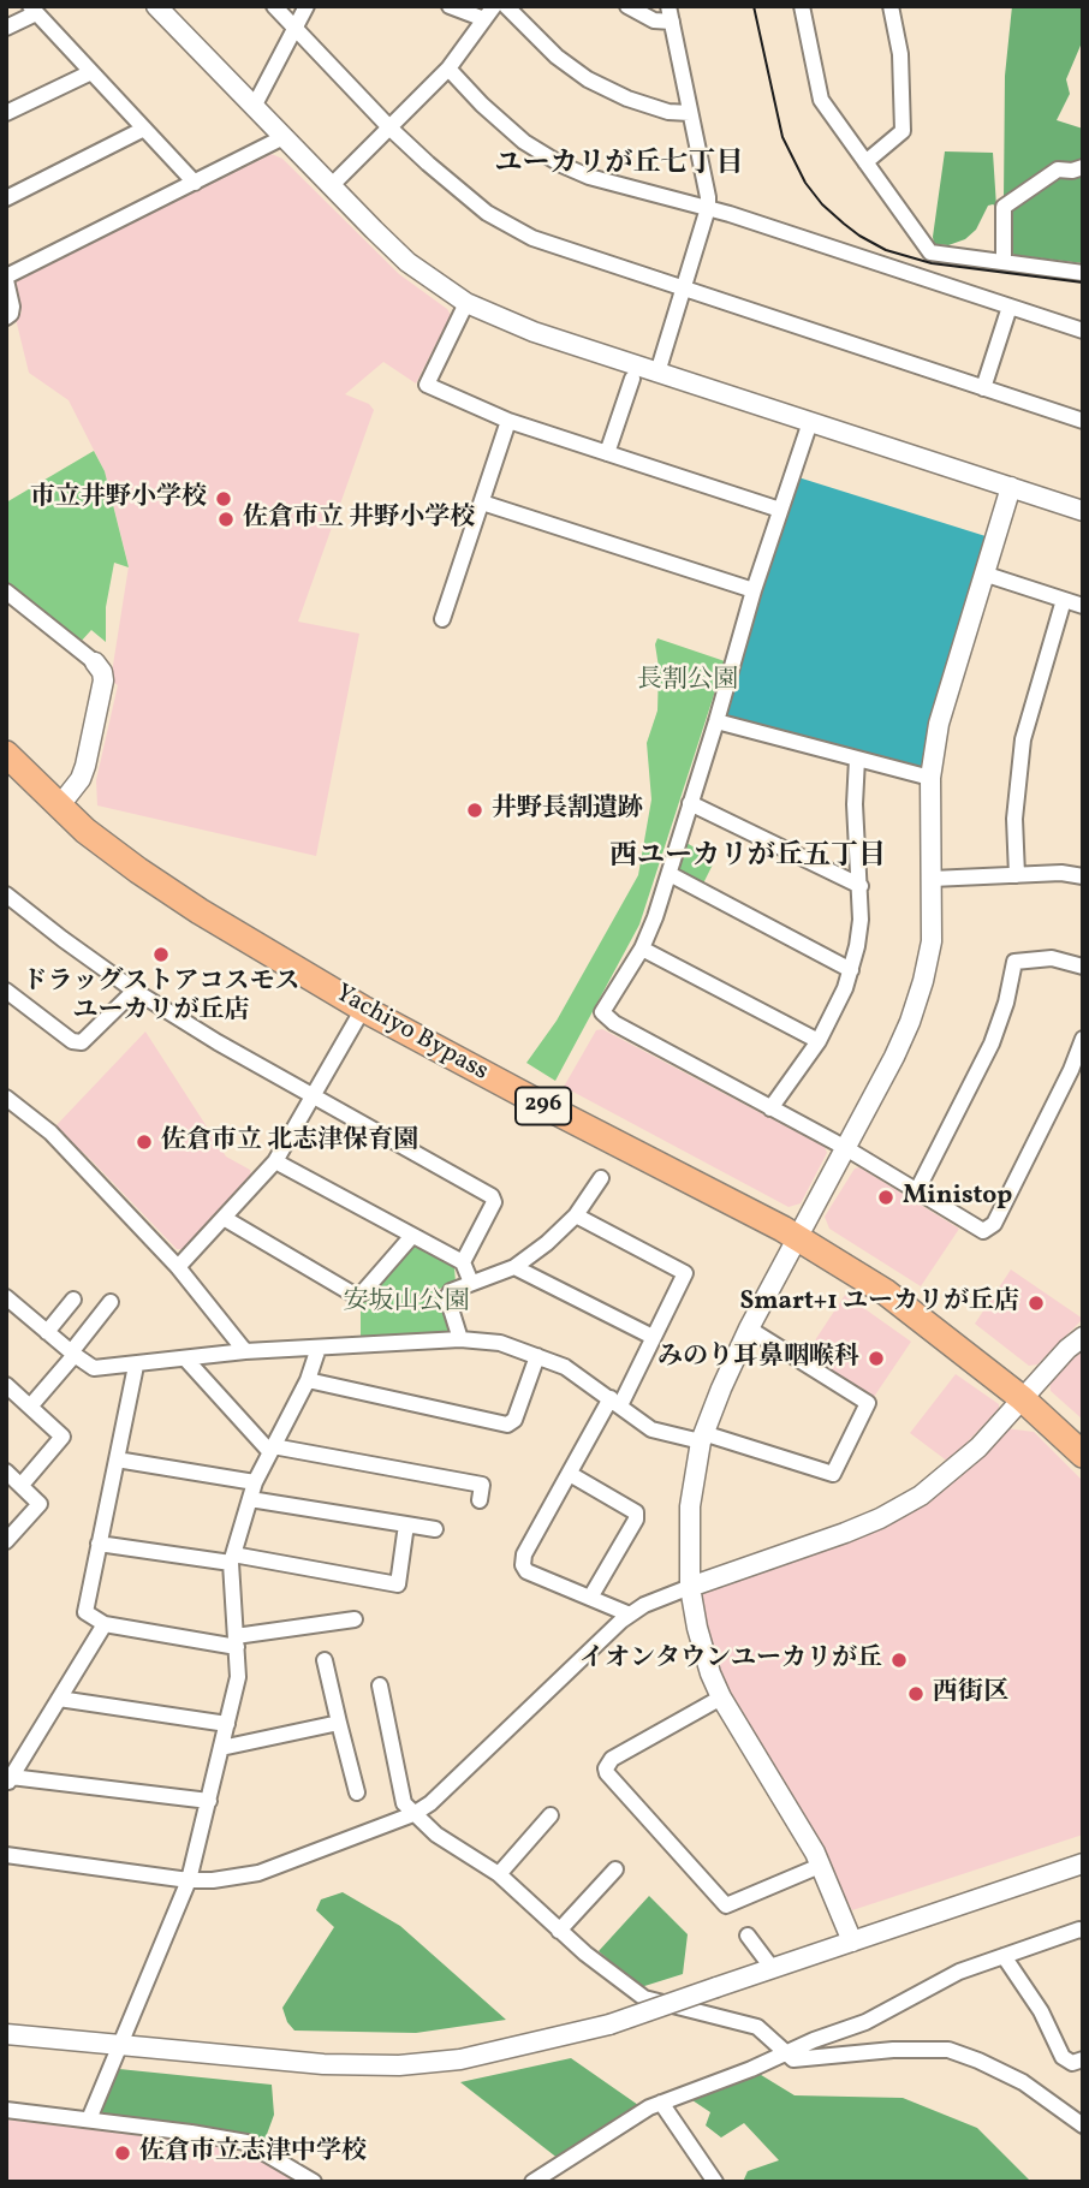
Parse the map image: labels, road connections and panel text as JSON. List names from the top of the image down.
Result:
{
  "streets": {
    "highway": ["Yachiyo Bypass", "296"]
  },
  "districts": ["ユーカリが丘七丁目", "西ユーカリが丘五丁目"],
  "parks": ["長割公園", "安坂山公園"],
  "places": [
    "市立井野小学校",
    "佐倉市立 井野小学校",
    "井野長割遺跡",
    "ドラッグストアコスモス ユーカリが丘店",
    "佐倉市立 北志津保育園",
    "Ministop",
    "Smart+1 ユーカリが丘店",
    "みのり耳鼻咽喉科",
    "イオンタウンユーカリが丘",
    "西街区",
    "佐倉市立志津中学校"
  ]
}
